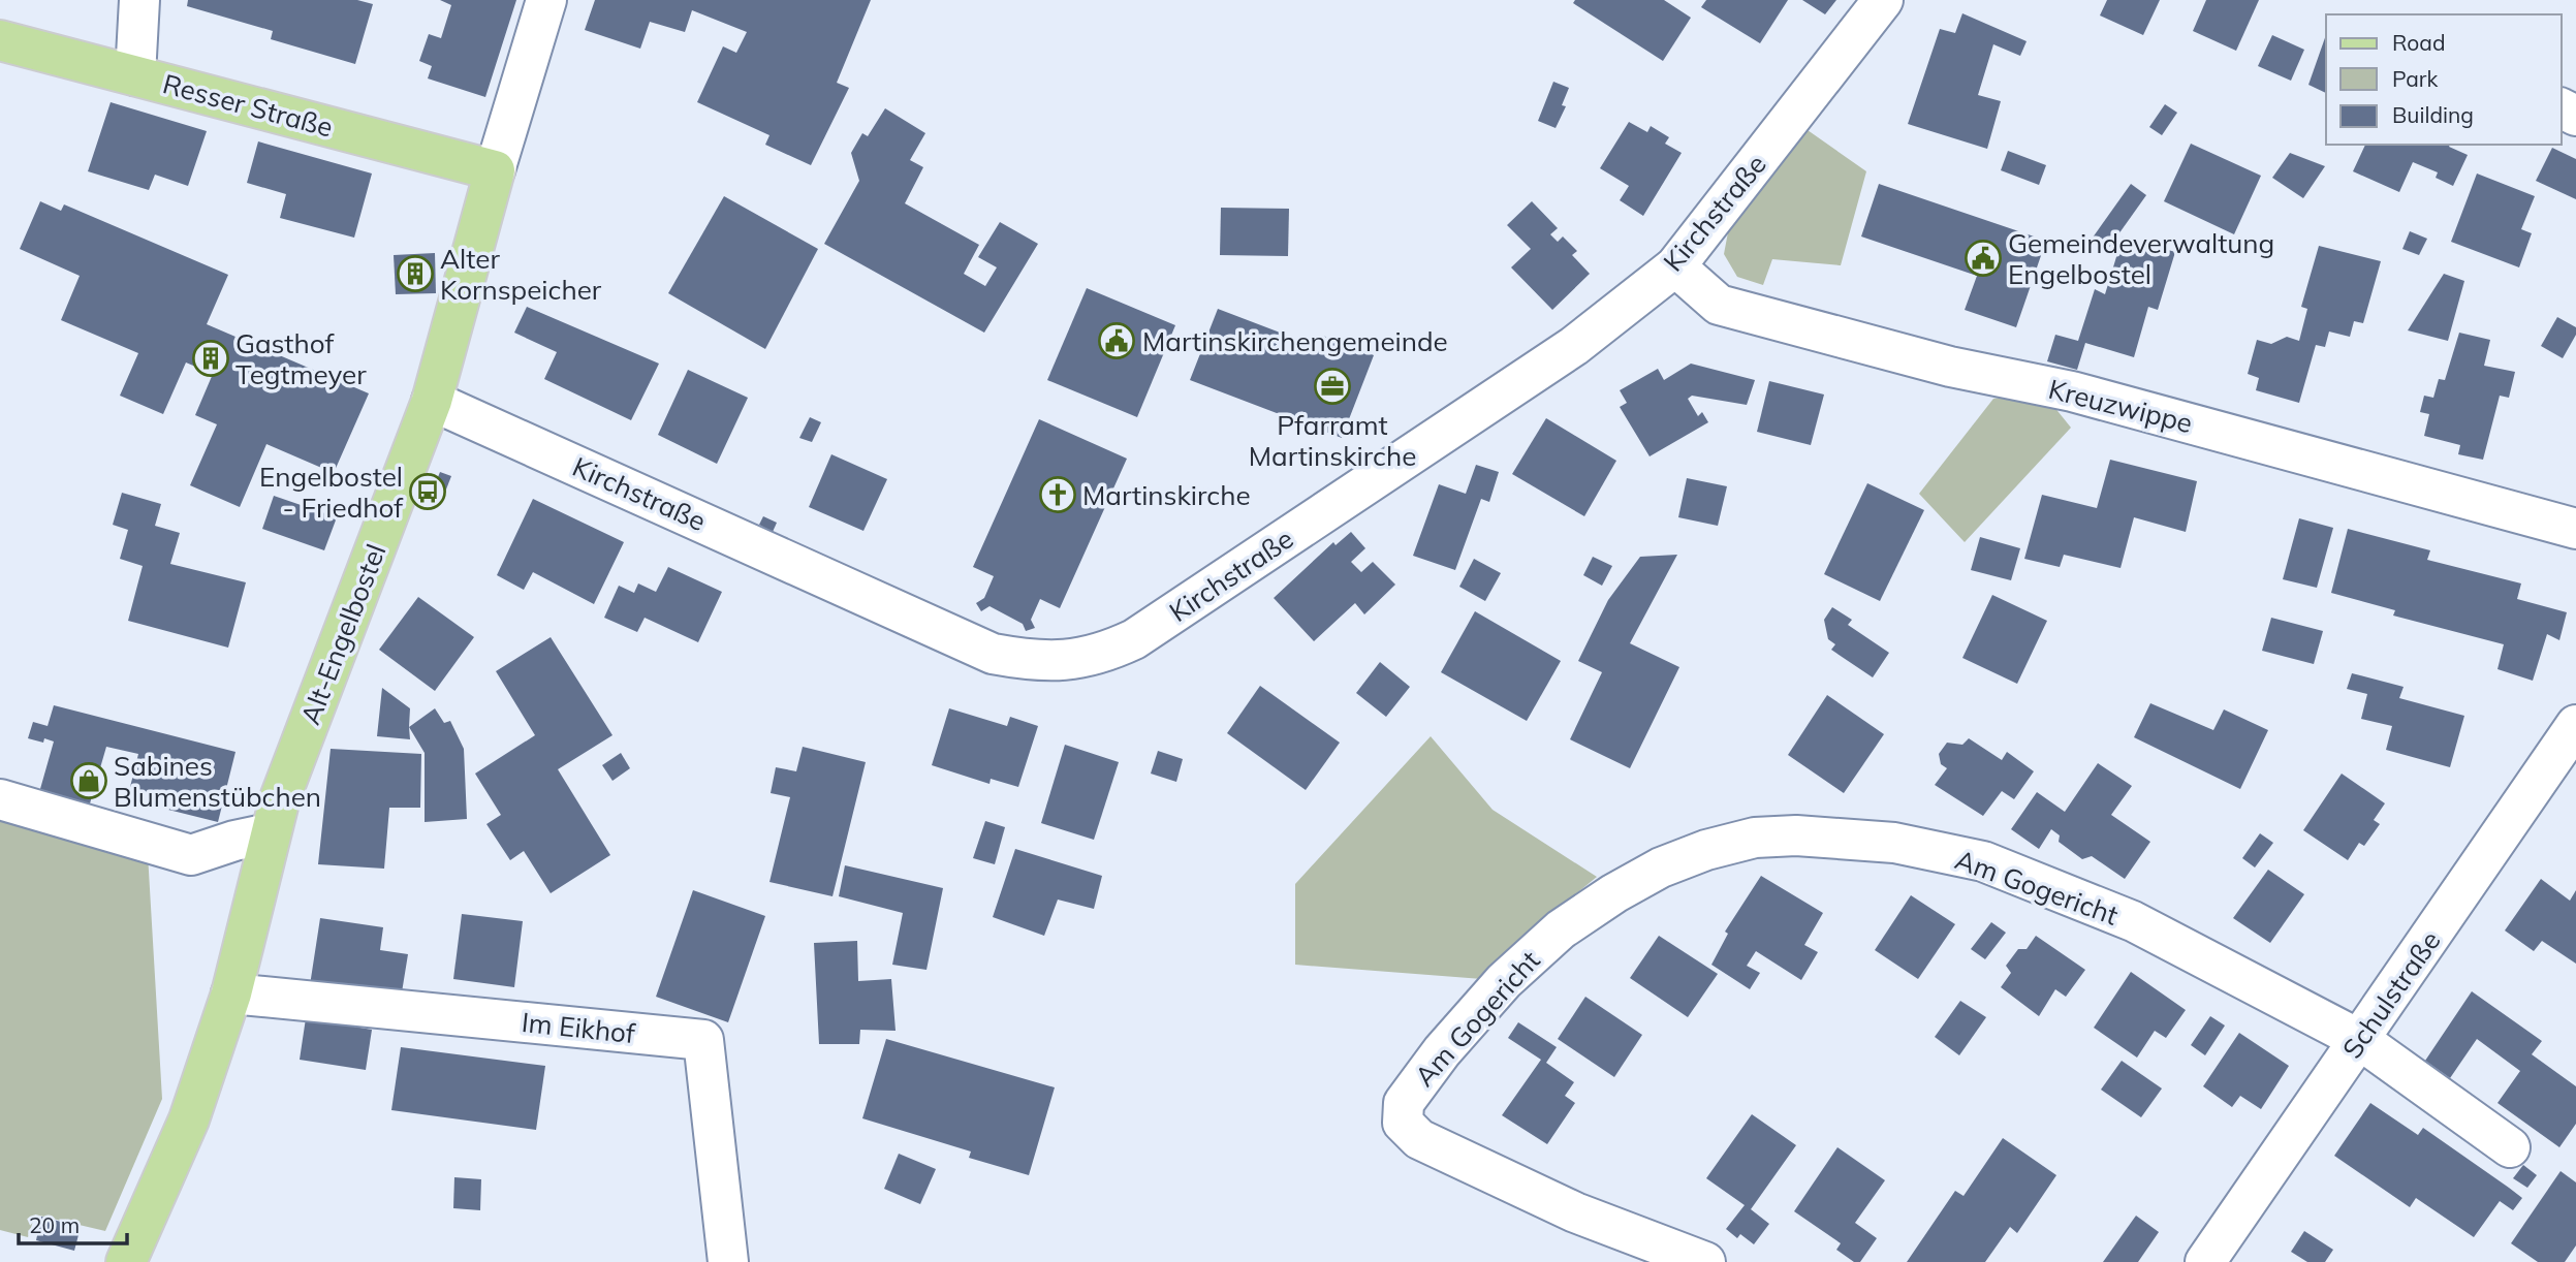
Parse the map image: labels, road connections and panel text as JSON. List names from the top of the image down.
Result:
{
  "streets": {
    "main road": ["Resser Straße", "Alt-Engelbostel"],
    "street": [
      "Kirchstraße",
      "Kreuzwippe",
      "Am Gogericht",
      "Schulstraße",
      "Im Eikhof"
    ]
  },
  "crossings": [
    ["Resser Straße", "Alt-Engelbostel"],
    ["Kirchstraße", "Kreuzwippe"],
    ["Kirchstraße", "Alt-Engelbostel"],
    ["Alt-Engelbostel", "Im Eikhof"],
    ["Am Gogericht", "Schulstraße"]
  ],
  "places": {
    "public building": ["Gemeindeverwaltung Engelbostel", "Martinskirchengemeinde"],
    "building": ["Alter Kornspeicher", "Gasthof Tegtmeyer"],
    "office": ["Pfarramt Martinskirche"],
    "bus stop": ["Engelbostel - Friedhof"],
    "church": ["Martinskirche"],
    "shop": ["Sabines Blumenstübchen"]
  },
  "legend": ["Road", "Park", "Building"],
  "scale_bar": "20 m"
}
